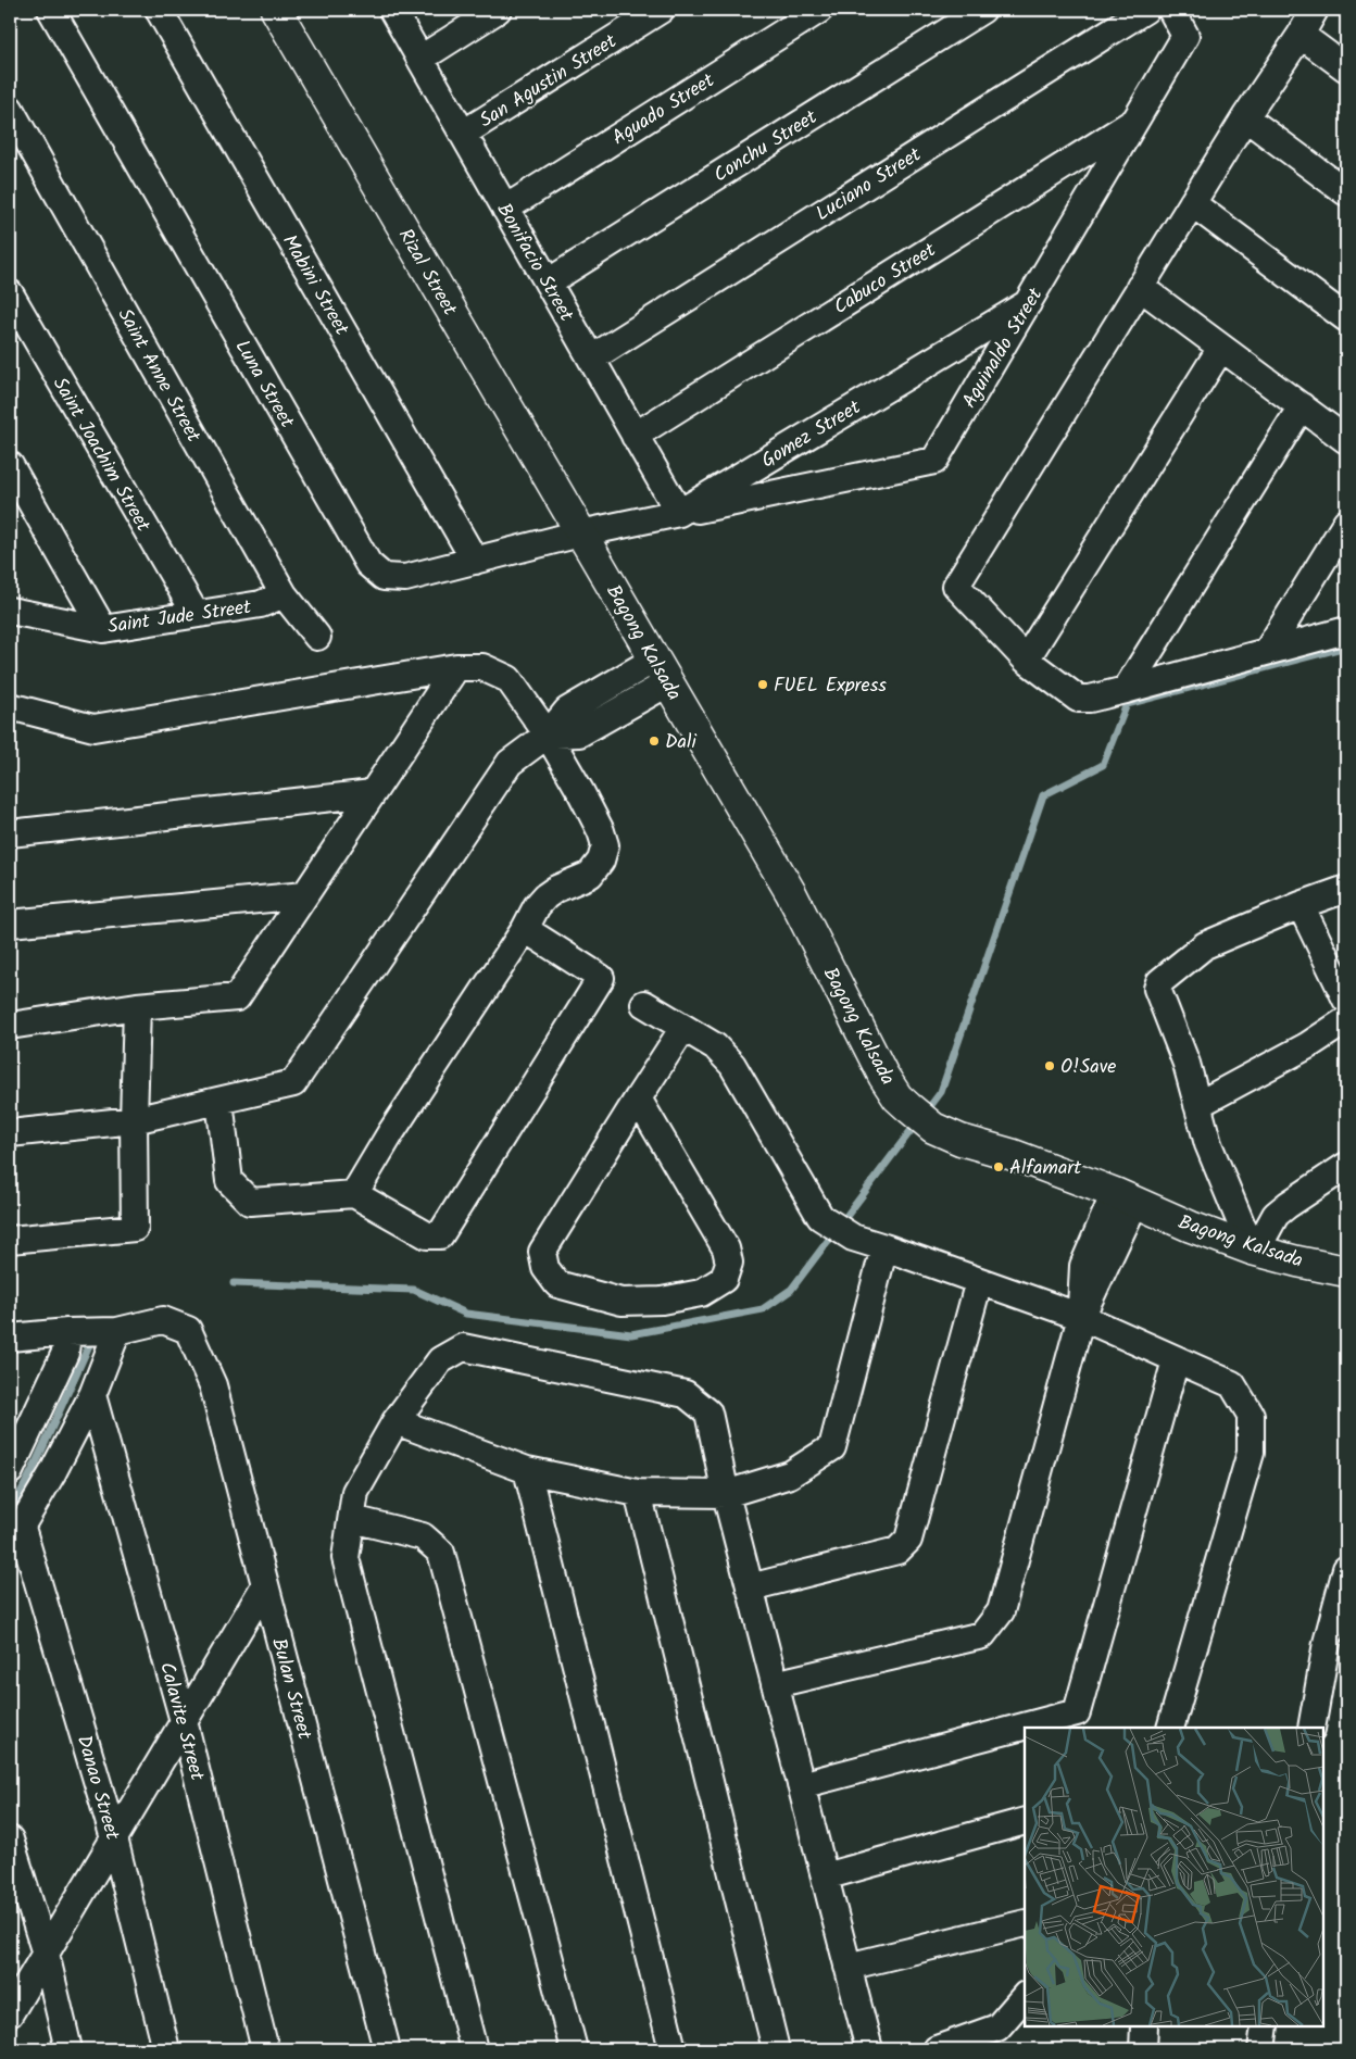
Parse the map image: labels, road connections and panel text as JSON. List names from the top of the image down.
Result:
{
  "streets": {
    "street": [
      "San Agustin Street",
      "Aguado Street",
      "Conchu Street",
      "Luciano Street",
      "Bonifacio Street",
      "Rizal Street",
      "Cabuco Street",
      "Mabini Street",
      "Aguinaldo Street",
      "Saint Anne Street",
      "Luna Street",
      "Gomez Street",
      "Saint Joachim Street",
      "Saint Jude Street",
      "Bagong Kalsada",
      "Bulan Street",
      "Calavite Street",
      "Danao Street"
    ]
  },
  "crossings": [
    ["San Agustin Street", "Bonifacio Street"],
    ["Aguado Street", "Bonifacio Street"],
    ["Conchu Street", "Bonifacio Street"],
    ["Luciano Street", "Bonifacio Street"],
    ["Bonifacio Street", "Cabuco Street"],
    ["Bonifacio Street", "Aguinaldo Street"],
    ["Bonifacio Street", "Gomez Street"],
    ["Rizal Street", "Luna Street"],
    ["Rizal Street", "Gomez Street"],
    ["Rizal Street", "Bagong Kalsada"],
    ["Cabuco Street", "Aguinaldo Street"],
    ["Mabini Street", "Luna Street"],
    ["Aguinaldo Street", "Gomez Street"],
    ["Saint Anne Street", "Saint Jude Street"],
    ["Luna Street", "Gomez Street"],
    ["Luna Street", "Bagong Kalsada"],
    ["Gomez Street", "Bagong Kalsada"],
    ["Saint Joachim Street", "Saint Jude Street"]
  ],
  "places": [
    "FUEL Express",
    "Dali",
    "O!Save",
    "Alfamart"
  ]
}
